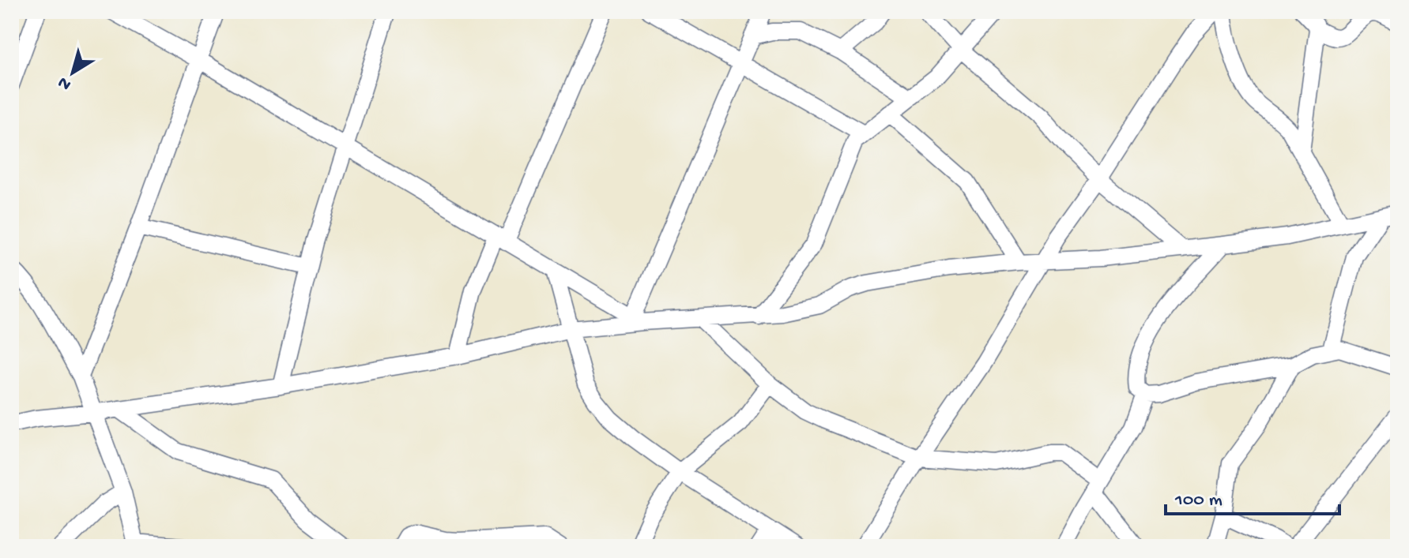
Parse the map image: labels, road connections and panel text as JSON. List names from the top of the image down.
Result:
{
  "scale_bar": "100 m",
  "north": "bottom left"
}
